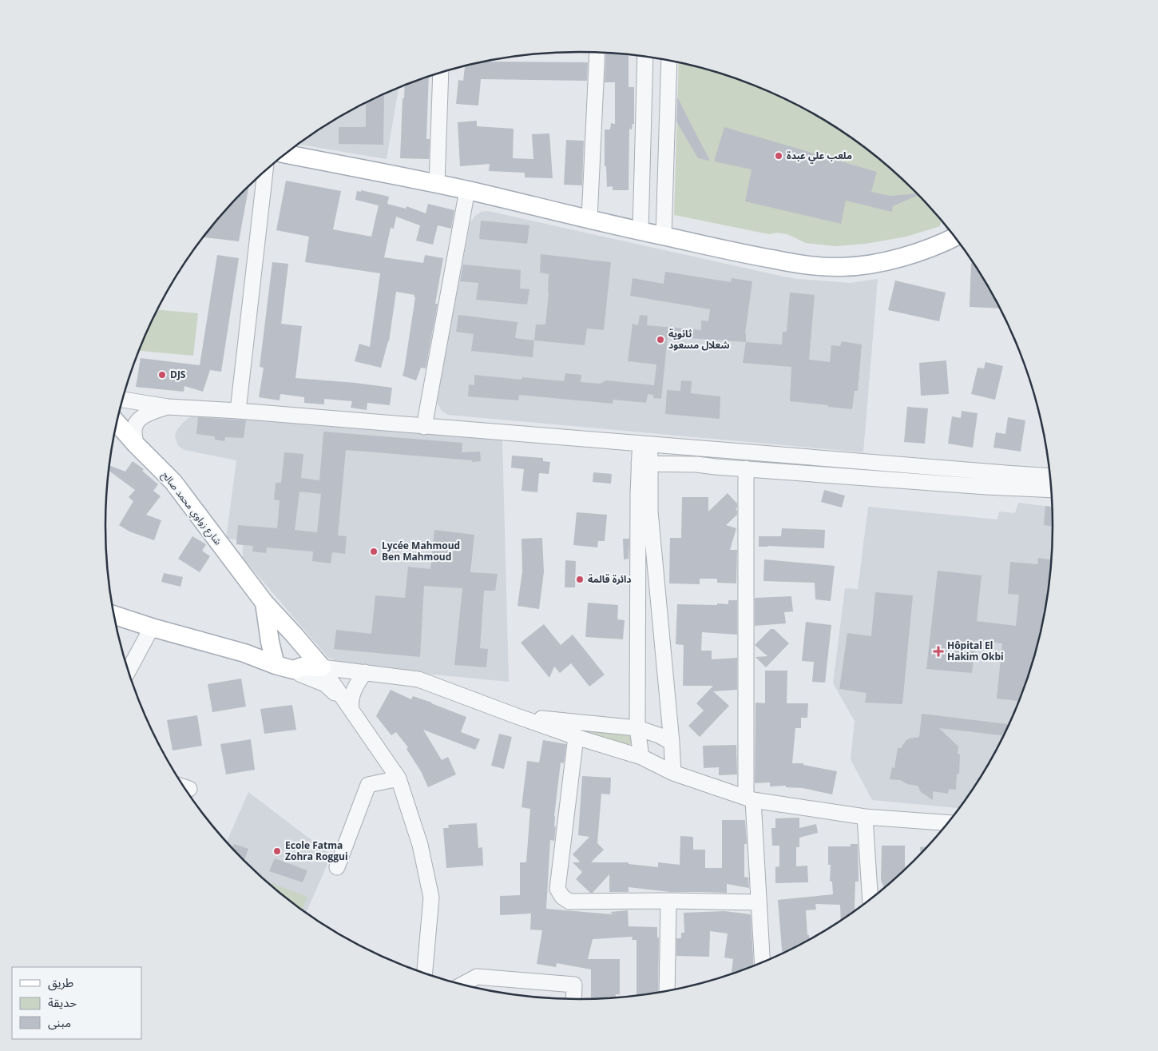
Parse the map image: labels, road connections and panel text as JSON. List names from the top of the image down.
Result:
{
  "streets": {
    "main road": ["شارع زواوي محمد صالح"]
  },
  "places": {
    "other": [
      "ملعب علي عبدة",
      "ثانوية شعلال مسعود",
      "DJS",
      "Lycée Mahmoud Ben Mahmoud",
      "دائرة قالمة",
      "Ecole Fatma Zohra Roggui"
    ],
    "health": ["Hôpital El Hakim Okbi"]
  },
  "legend": ["طريق", "حديقة", "مبنى"]
}
